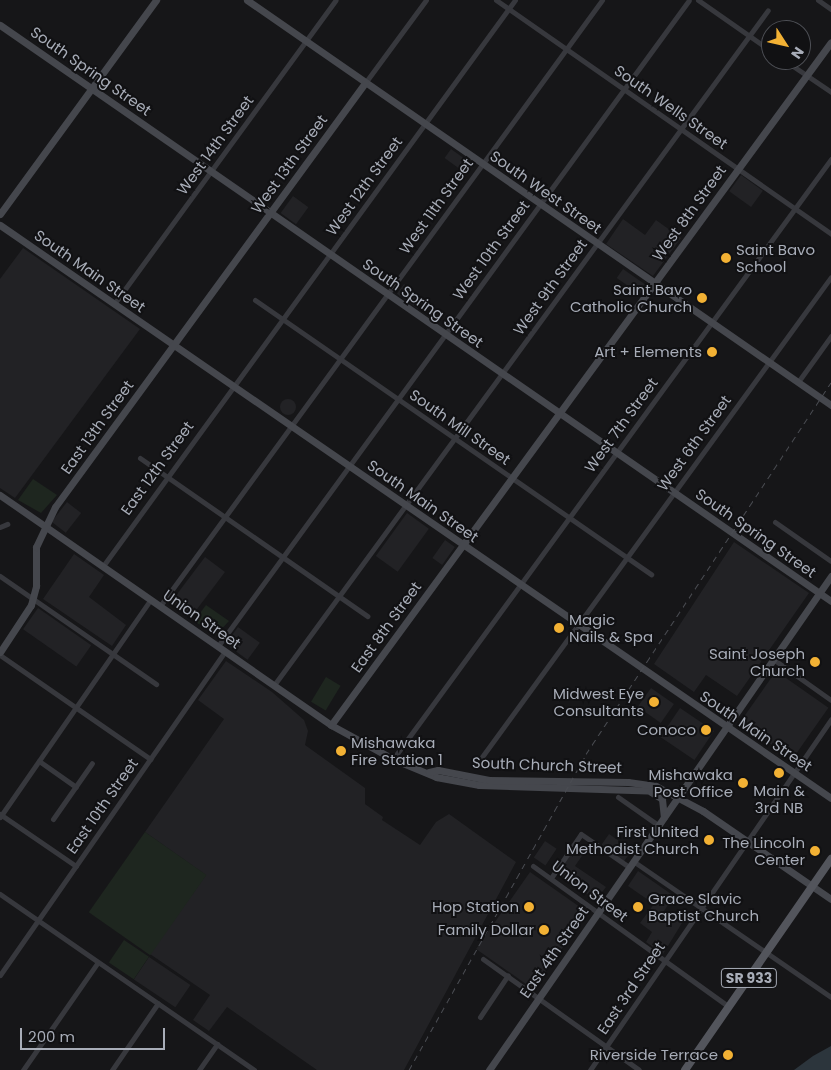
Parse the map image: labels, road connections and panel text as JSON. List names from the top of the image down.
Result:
{
  "streets": {
    "main road": ["SR 933"],
    "street": [
      "South Spring Street",
      "South Wells Street",
      "West 14th Street",
      "West 13th Street",
      "West 12th Street",
      "South West Street",
      "West 11th Street",
      "West 8th Street",
      "West 10th Street",
      "South Main Street",
      "West 9th Street",
      "West 7th Street",
      "East 13th Street",
      "South Mill Street",
      "West 6th Street",
      "East 12th Street",
      "Union Street",
      "East 8th Street",
      "South Church Street",
      "East 10th Street",
      "East 4th Street",
      "East 3rd Street"
    ]
  },
  "crossings": [
    ["South Spring Street", "West 14th Street"],
    ["South Spring Street", "West 13th Street"],
    ["South Spring Street", "West 12th Street"],
    ["South Spring Street", "West 11th Street"],
    ["South Spring Street", "West 8th Street"],
    ["South Spring Street", "West 10th Street"],
    ["South Spring Street", "West 9th Street"],
    ["South Spring Street", "West 7th Street"],
    ["South Spring Street", "West 6th Street"],
    ["South Spring Street", "East 4th Street"],
    ["South Wells Street", "West 12th Street"],
    ["South Wells Street", "West 11th Street"],
    ["South Wells Street", "West 8th Street"],
    ["South Wells Street", "West 10th Street"],
    ["South Wells Street", "West 9th Street"],
    ["South Wells Street", "West 7th Street"],
    ["West 14th Street", "South West Street"],
    ["West 14th Street", "South Main Street"],
    ["West 13th Street", "South West Street"],
    ["West 13th Street", "South Main Street"],
    ["West 13th Street", "East 13th Street"],
    ["West 12th Street", "South West Street"],
    ["West 12th Street", "South Main Street"],
    ["West 12th Street", "South Mill Street"],
    ["West 12th Street", "East 12th Street"],
    ["South West Street", "West 11th Street"],
    ["South West Street", "West 8th Street"],
    ["South West Street", "West 10th Street"],
    ["South West Street", "West 9th Street"],
    ["South West Street", "West 7th Street"],
    ["South West Street", "West 6th Street"],
    ["West 11th Street", "South Main Street"],
    ["West 11th Street", "South Mill Street"],
    ["West 11th Street", "Union Street"],
    ["West 8th Street", "South Main Street"],
    ["West 8th Street", "South Mill Street"],
    ["West 8th Street", "East 8th Street"],
    ["West 10th Street", "South Main Street"],
    ["West 10th Street", "South Mill Street"],
    ["South Main Street", "West 9th Street"],
    ["South Main Street", "West 7th Street"],
    ["South Main Street", "East 13th Street"],
    ["South Main Street", "West 6th Street"],
    ["South Main Street", "East 12th Street"],
    ["South Main Street", "East 8th Street"],
    ["South Main Street", "East 4th Street"],
    ["South Main Street", "East 3rd Street"],
    ["West 9th Street", "South Mill Street"],
    ["West 9th Street", "Union Street"],
    ["West 7th Street", "South Mill Street"],
    ["West 7th Street", "Union Street"],
    ["West 7th Street", "South Church Street"],
    ["East 13th Street", "Union Street"],
    ["South Mill Street", "West 6th Street"],
    ["East 12th Street", "Union Street"],
    ["Union Street", "East 8th Street"],
    ["Union Street", "South Church Street"],
    ["Union Street", "East 10th Street"],
    ["Union Street", "East 4th Street"],
    ["Union Street", "SR 933"],
    ["Union Street", "East 3rd Street"],
    ["South Church Street", "East 4th Street"],
    ["South Church Street", "SR 933"],
    ["South Church Street", "East 3rd Street"]
  ],
  "places": [
    "Saint Bavo School",
    "Saint Bavo Catholic Church",
    "Art + Elements",
    "Magic Nails & Spa",
    "Saint Joseph Church",
    "Midwest Eye Consultants",
    "Conoco",
    "Mishawaka Fire Station 1",
    "Main & 3rd NB",
    "Mishawaka Post Office",
    "First United Methodist Church",
    "The Lincoln Center",
    "Hop Station",
    "Grace Slavic Baptist Church",
    "Family Dollar",
    "Riverside Terrace"
  ],
  "scale_bar": "200 m",
  "north": "bottom right"
}
